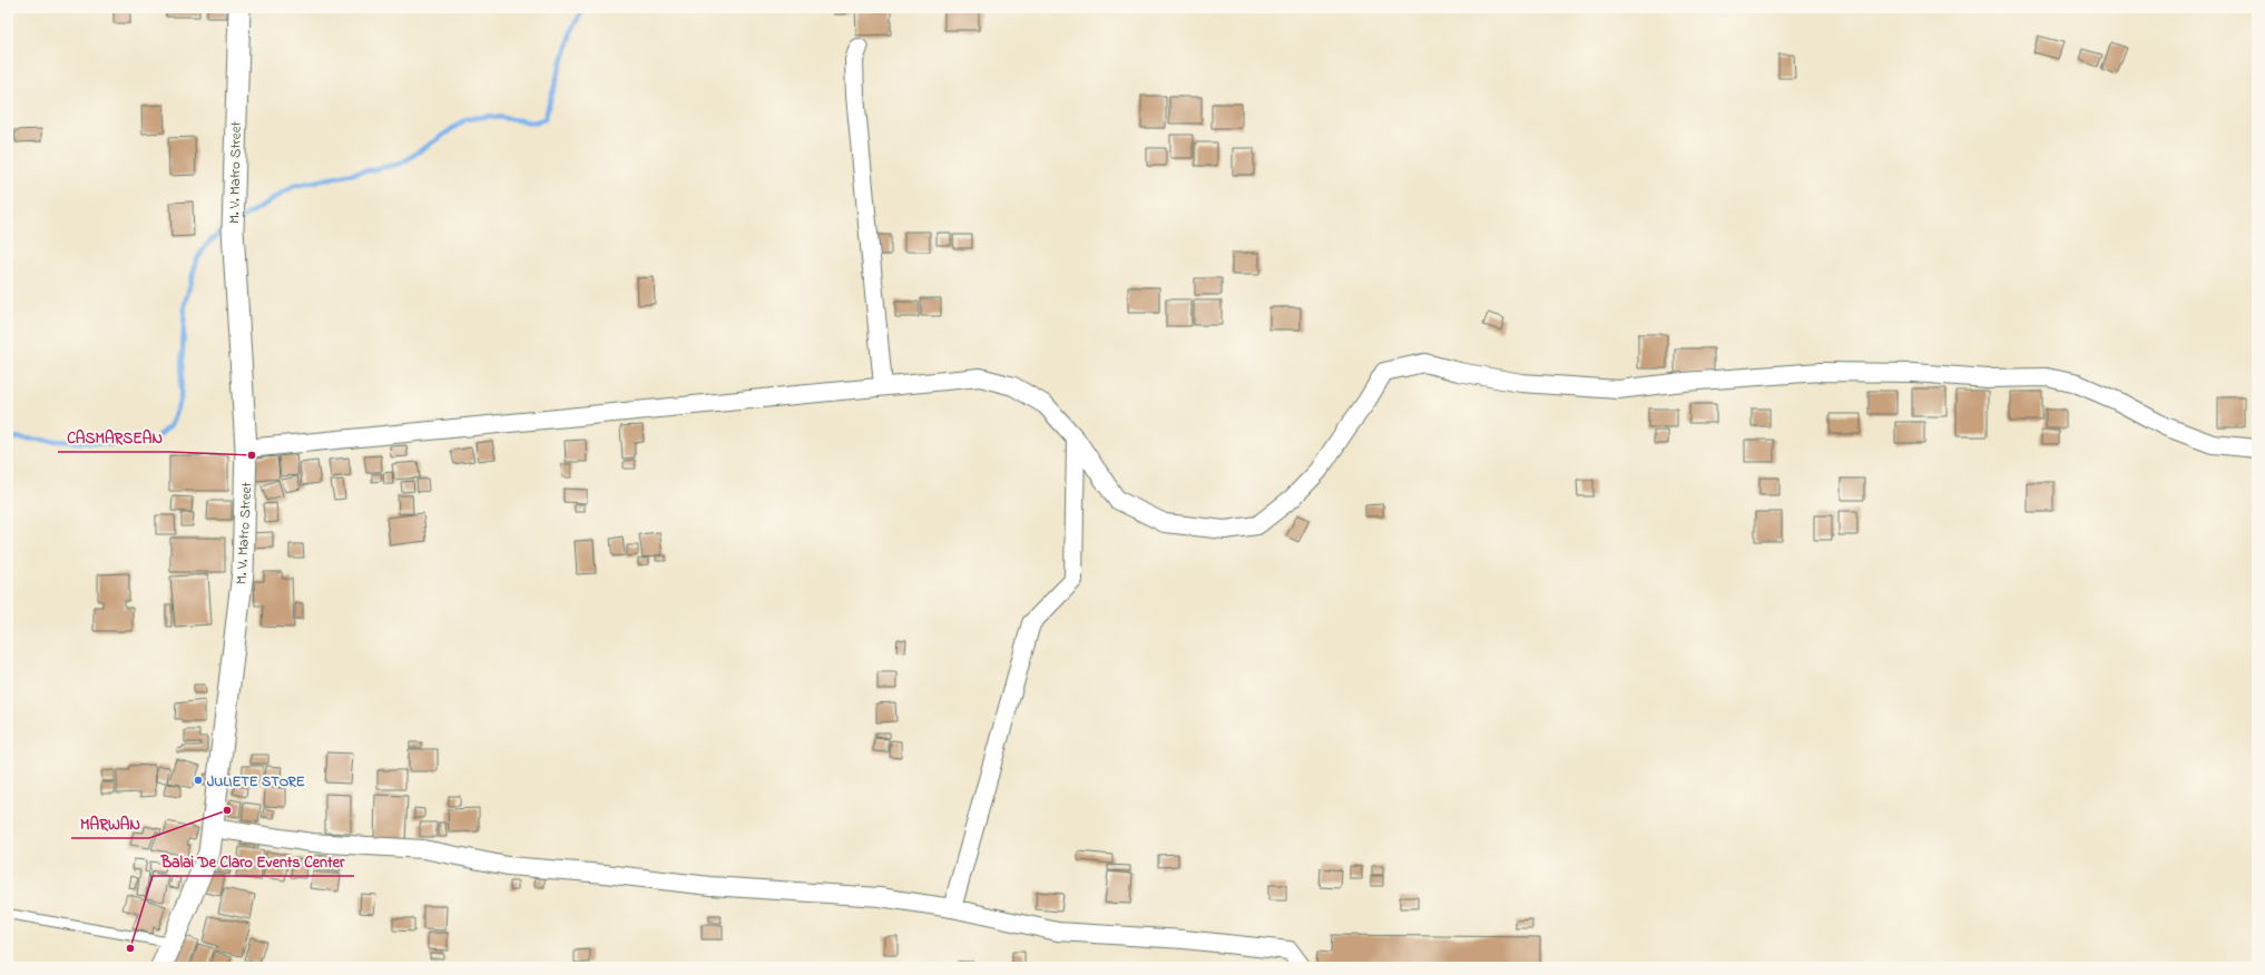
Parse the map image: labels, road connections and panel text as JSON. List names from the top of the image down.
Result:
{
  "streets": {
    "street": ["M. V. Matro Street"]
  },
  "places": [
    "CASMARSEAN",
    "JULIETE STORE",
    "MARWAN",
    "Balai De Claro Events Center"
  ]
}
